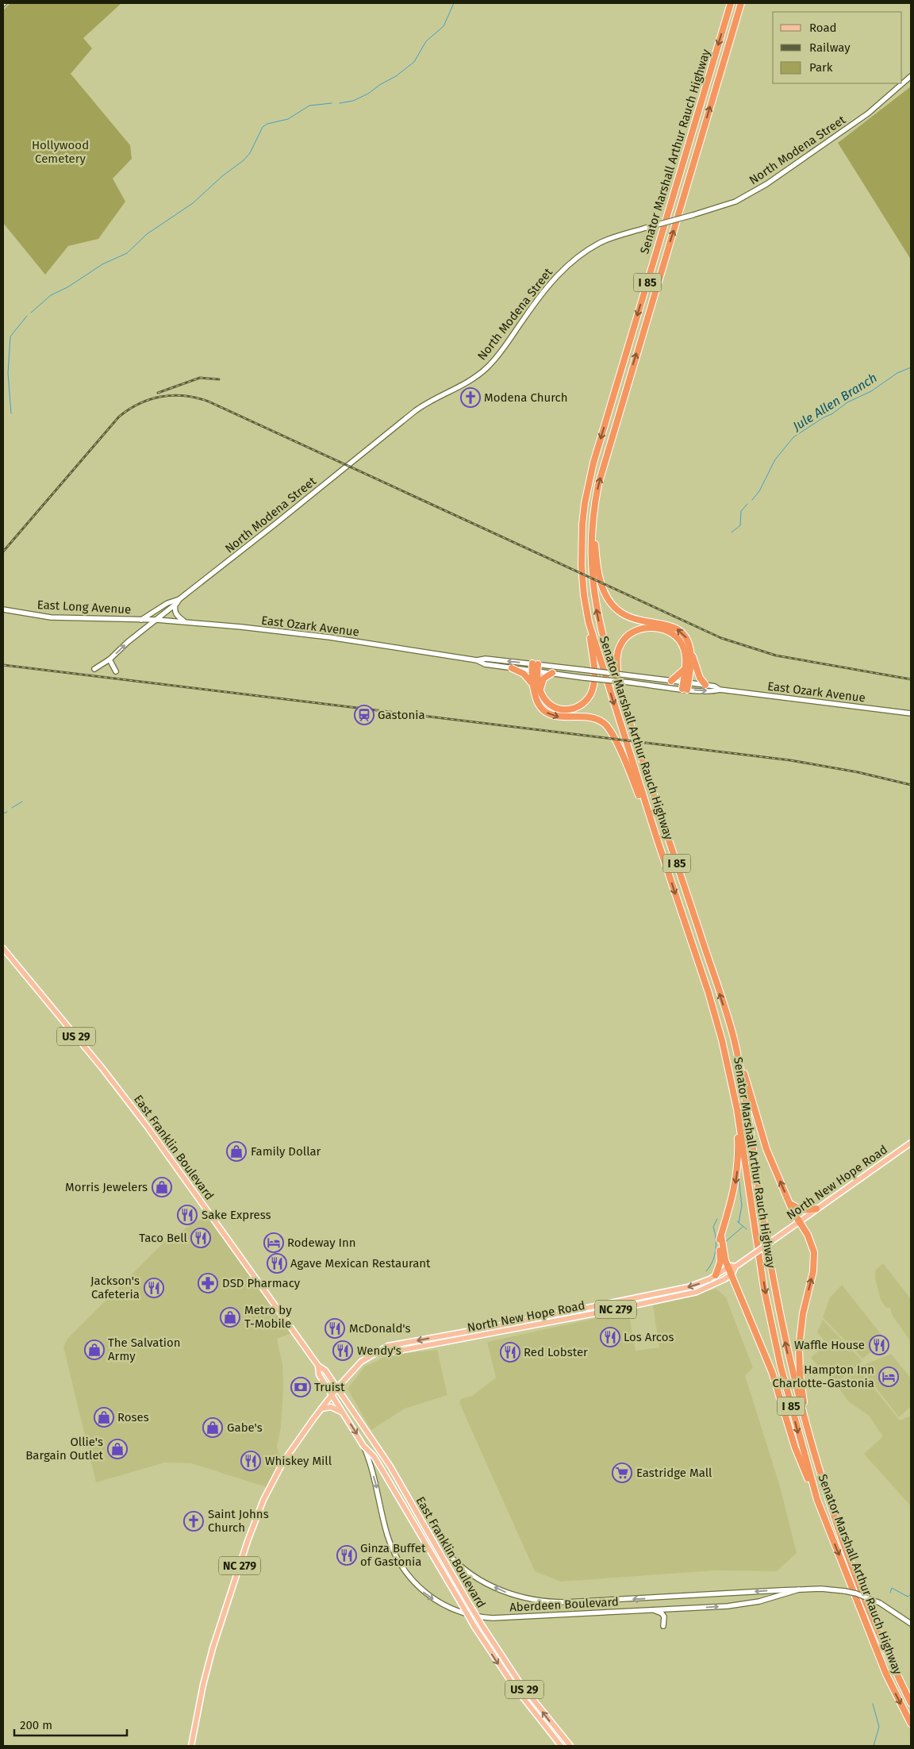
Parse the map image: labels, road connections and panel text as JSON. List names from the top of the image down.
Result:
{
  "streets": {
    "highway": ["Senator Marshall Arthur Rauch Highway", "I 85"],
    "main road": [
      "North Modena Street",
      "East Long Avenue",
      "East Ozark Avenue",
      "US 29",
      "East Franklin Boulevard",
      "North New Hope Road",
      "NC 279",
      "Aberdeen Boulevard"
    ]
  },
  "crossings": [
    ["North Modena Street", "East Long Avenue"],
    ["North Modena Street", "East Ozark Avenue"],
    ["East Long Avenue", "East Ozark Avenue"],
    ["East Franklin Boulevard", "North New Hope Road"],
    ["East Franklin Boulevard", "NC 279"],
    ["East Franklin Boulevard", "Aberdeen Boulevard"],
    ["North New Hope Road", "NC 279"]
  ],
  "water": ["Jule Allen Branch"],
  "parks": ["Hollywood Cemetery"],
  "places": {
    "church": ["Modena Church", "Saint Johns Church"],
    "station": ["Gastonia"],
    "shop": [
      "Family Dollar",
      "Morris Jewelers",
      "Metro by T-Mobile",
      "The Salvation Army",
      "Roses",
      "Gabe's",
      "Ollie's Bargain Outlet"
    ],
    "restaurant": [
      "Sake Express",
      "Taco Bell",
      "Agave Mexican Restaurant",
      "Jackson's Cafeteria",
      "McDonald's",
      "Los Arcos",
      "Waffle House",
      "Wendy's",
      "Red Lobster",
      "Whiskey Mill",
      "Ginza Buffet of Gastonia"
    ],
    "hotel": ["Rodeway Inn", "Hampton Inn Charlotte-Gastonia"],
    "pharmacy": ["DSD Pharmacy"],
    "bank": ["Truist"],
    "supermarket": ["Eastridge Mall"]
  },
  "legend": ["Road", "Railway", "Park"],
  "scale_bar": "200 m"
}
